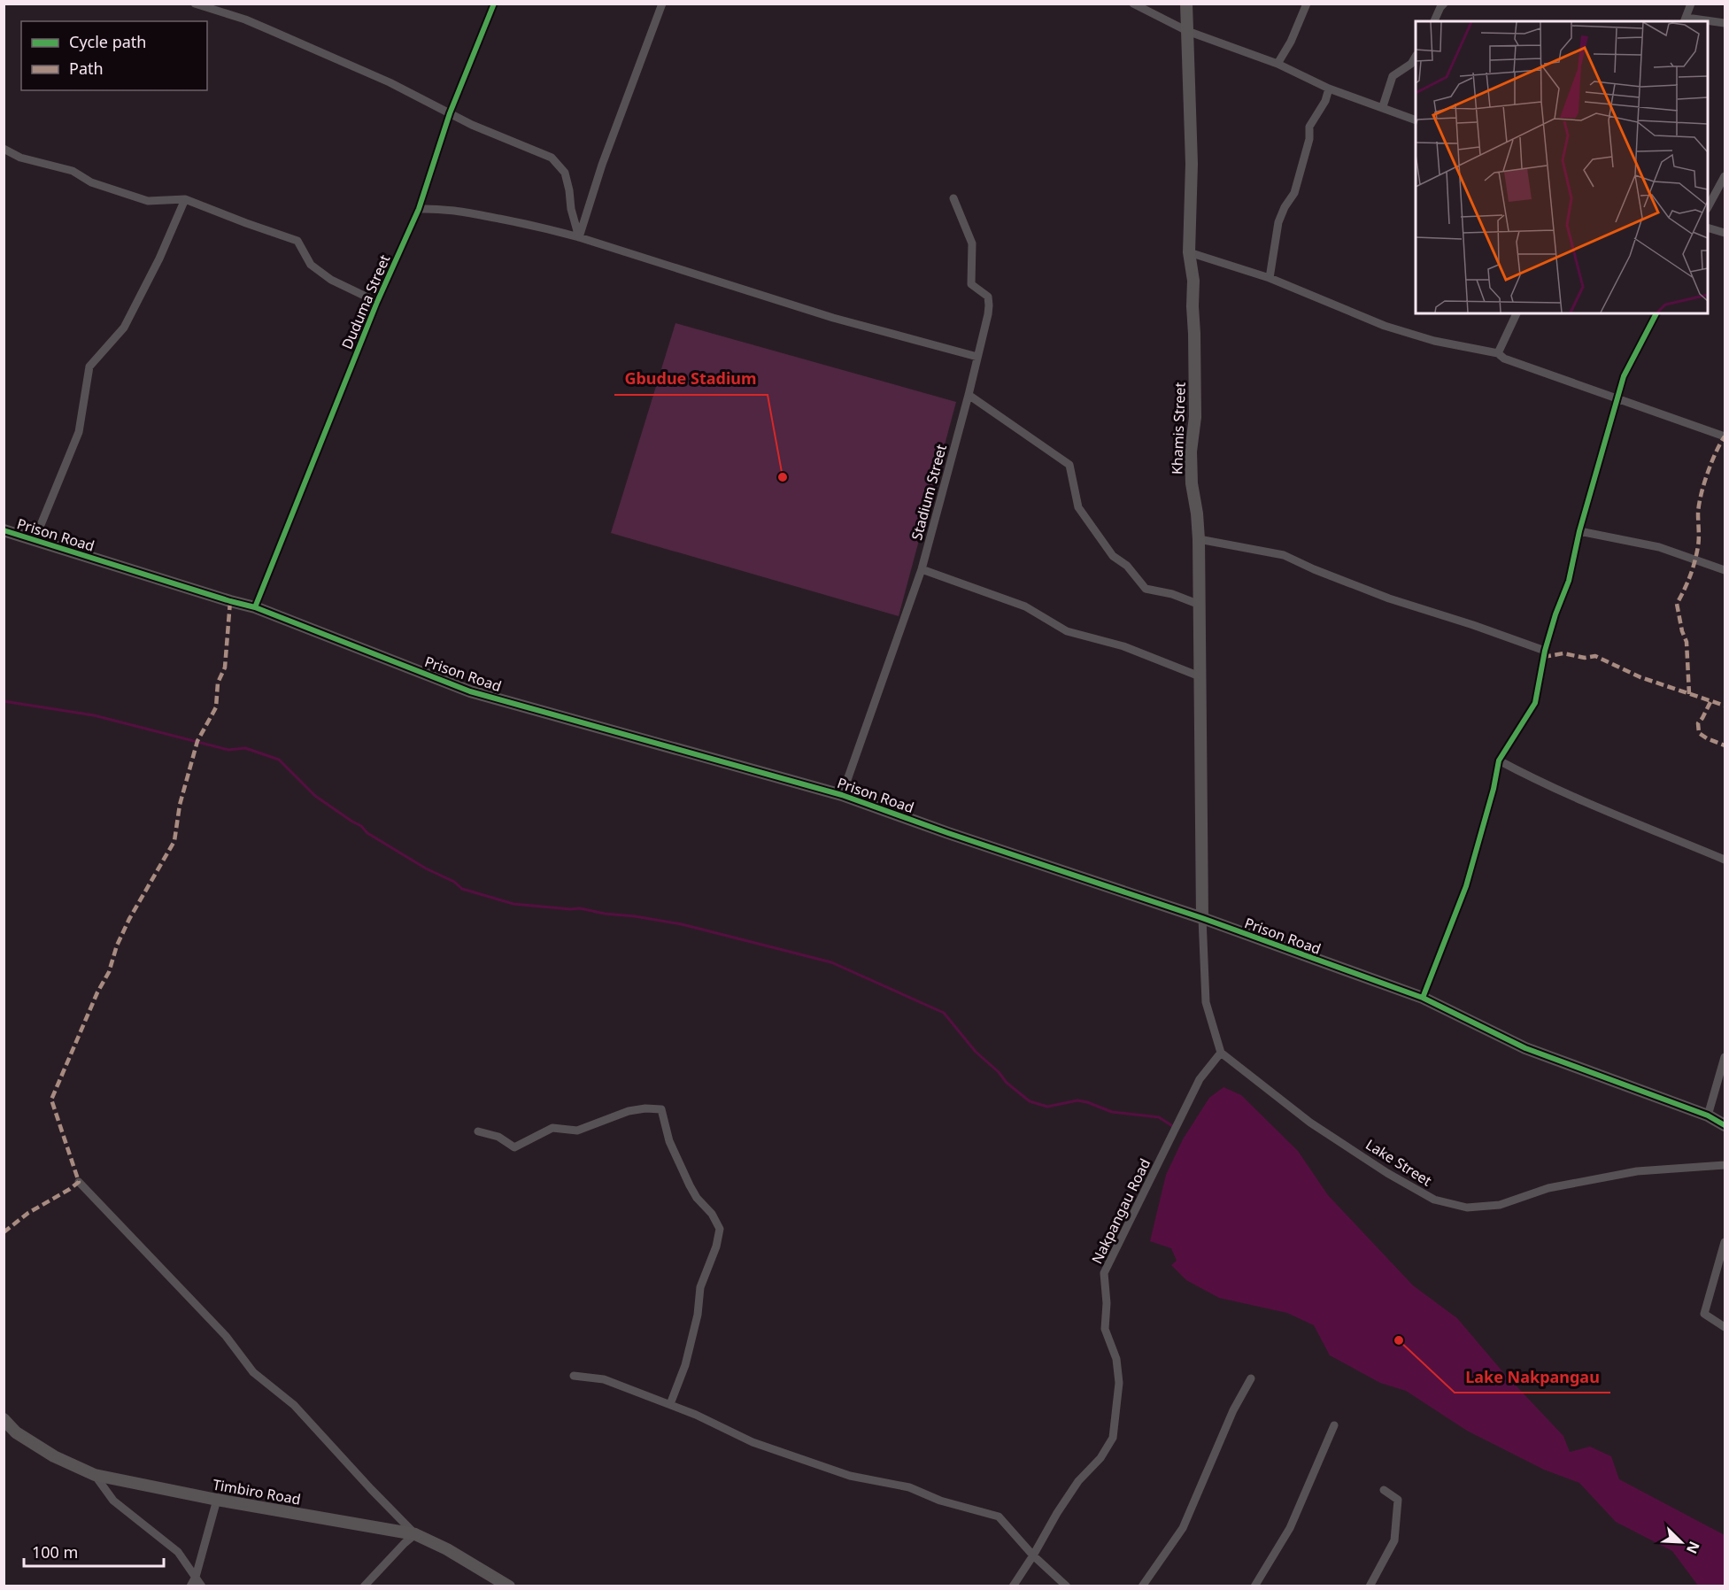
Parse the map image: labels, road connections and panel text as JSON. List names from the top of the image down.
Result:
{
  "streets": {
    "street": [
      "Duduma Street",
      "Khamis Street",
      "Stadium Street",
      "Prison Road",
      "Lake Street",
      "Nakpangau Road",
      "Timbiro Road"
    ]
  },
  "crossings": [
    ["Duduma Street", "Prison Road"],
    ["Khamis Street", "Prison Road"],
    ["Stadium Street", "Prison Road"],
    ["Lake Street", "Nakpangau Road"]
  ],
  "places": ["Gbudue Stadium", "Lake Nakpangau"],
  "legend": ["Cycle path", "Path"],
  "scale_bar": "100 m",
  "north": "bottom right"
}
